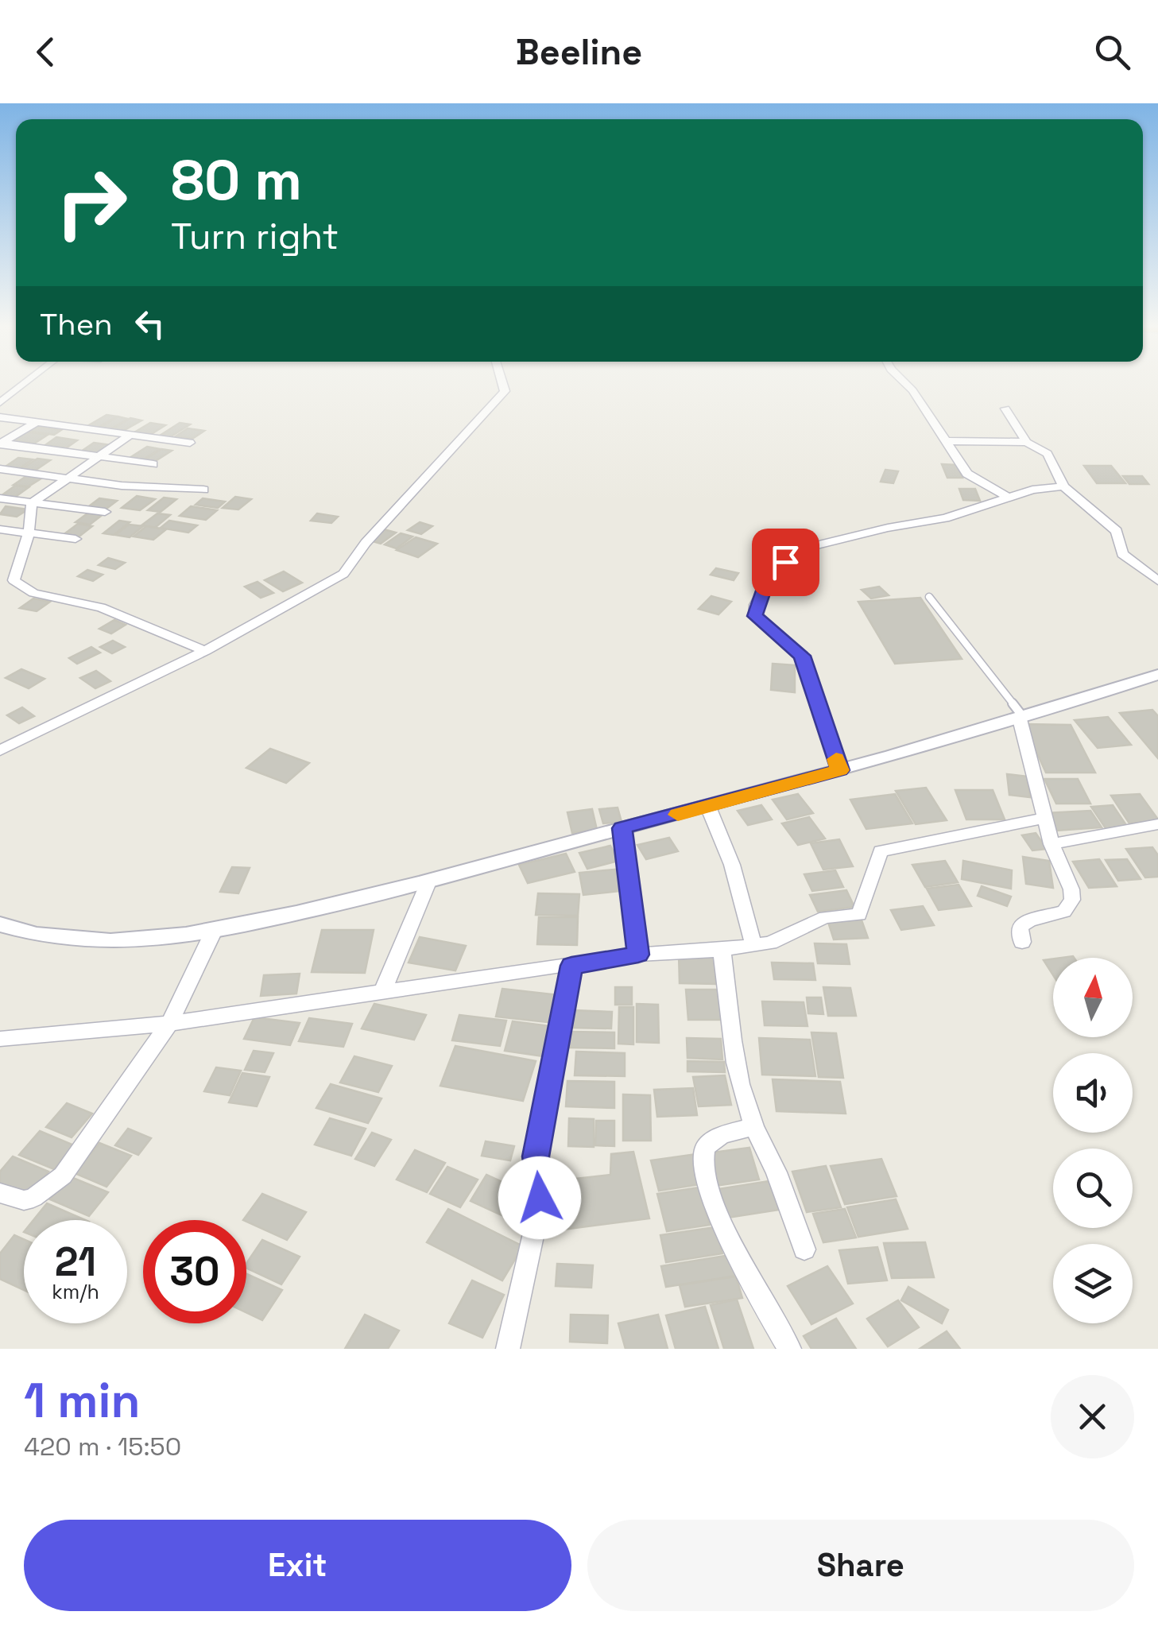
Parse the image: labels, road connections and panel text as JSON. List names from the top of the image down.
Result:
{
  "north": "top",
  "page": {
    "header": "Beeline",
    "turn": ["80 m", "Turn right"],
    "then": "Then",
    "speed": "21 km/h",
    "limit": "30",
    "heading": ["1 min", "420 m · 15:50"],
    "buttons": ["Exit", "Share"]
  }
}
